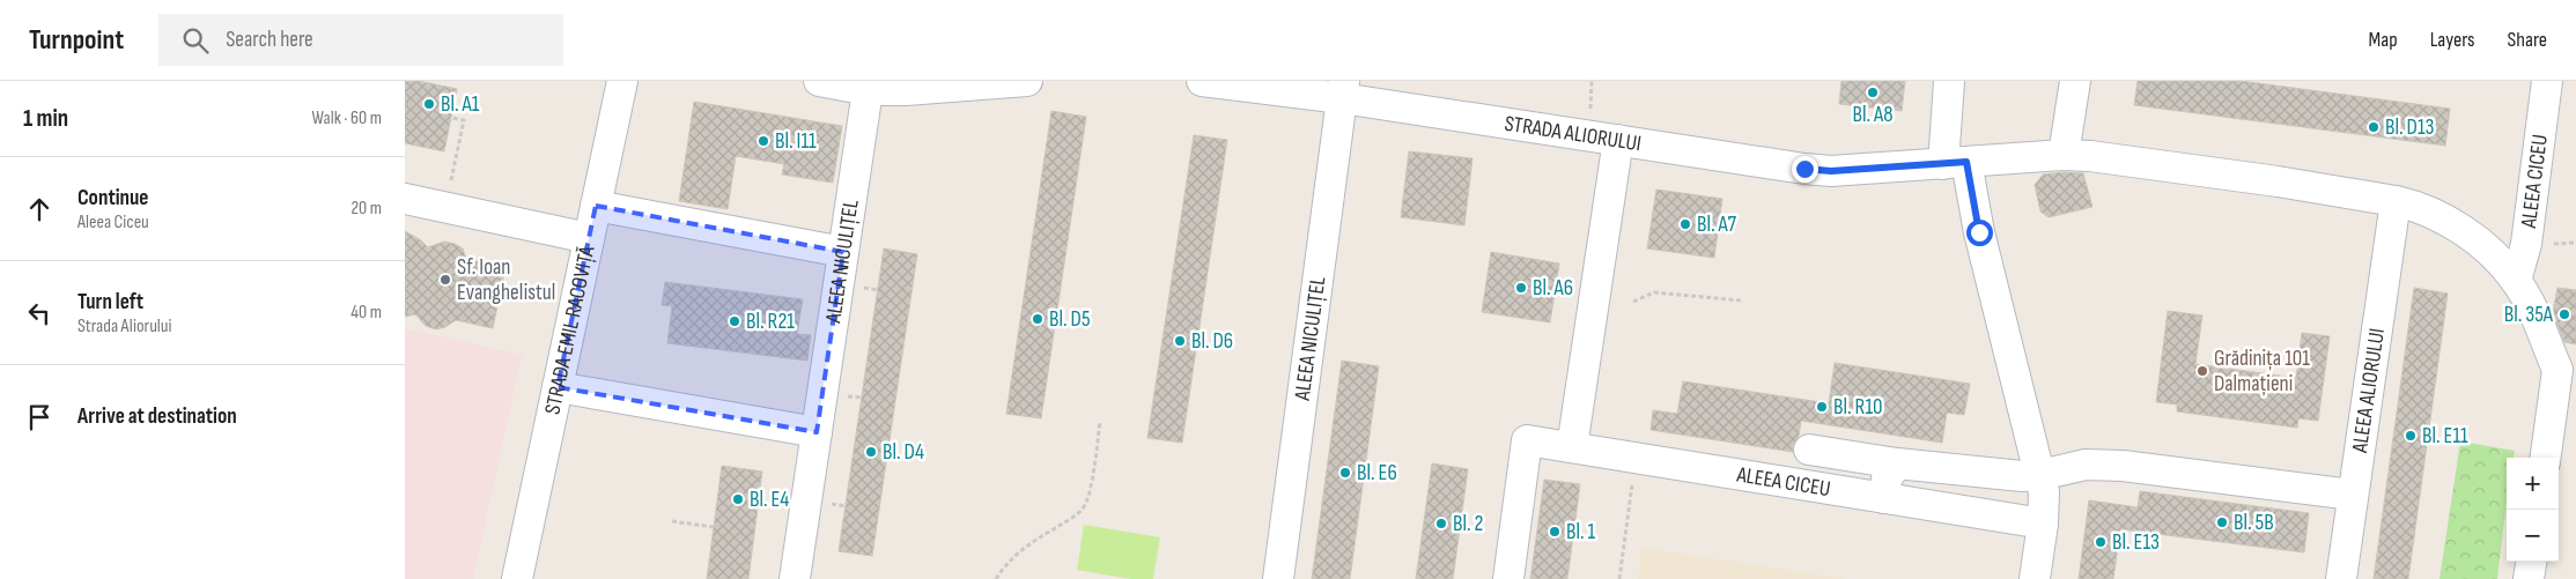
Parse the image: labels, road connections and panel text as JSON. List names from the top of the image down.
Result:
{
  "streets": {
    "street": [
      "STRADA ALIORULUI",
      "ALEEA CICEU",
      "ALEEA NICULIȚEL",
      "STRADA EMIL RACOVIȚĂ",
      "ALEEA ALIORULUI"
    ]
  },
  "crossings": [
    ["STRADA ALIORULUI", "ALEEA NICULIȚEL"]
  ],
  "places": [
    "Bl. A8",
    "Bl. A1",
    "Bl. D13",
    "Bl. I11",
    "Bl. A7",
    "Sf. Ioan Evanghelistul",
    "Bl. A6",
    "Bl. 35A",
    "Bl. D5",
    "Bl. R21",
    "Bl. D6",
    "Grădinița 101 Dalmațieni",
    "Bl. R10",
    "Bl. E11",
    "Bl. D4",
    "Bl. E6",
    "Bl. E4",
    "Bl. 5B",
    "Bl. 2",
    "Bl. 1",
    "Bl. E13"
  ],
  "page": {
    "header": "Turnpoint",
    "search": "Search here",
    "nav": ["Map", "Layers", "Share"],
    "heading": ["1 min", "Walk · 60 m"],
    "list": [
      ["Continue", "Aleea Ciceu", "20 m"],
      ["Turn left", "Strada Aliorului", "40 m"],
      "Arrive at destination"
    ],
    "map_buttons": ["+", "−"]
  }
}
